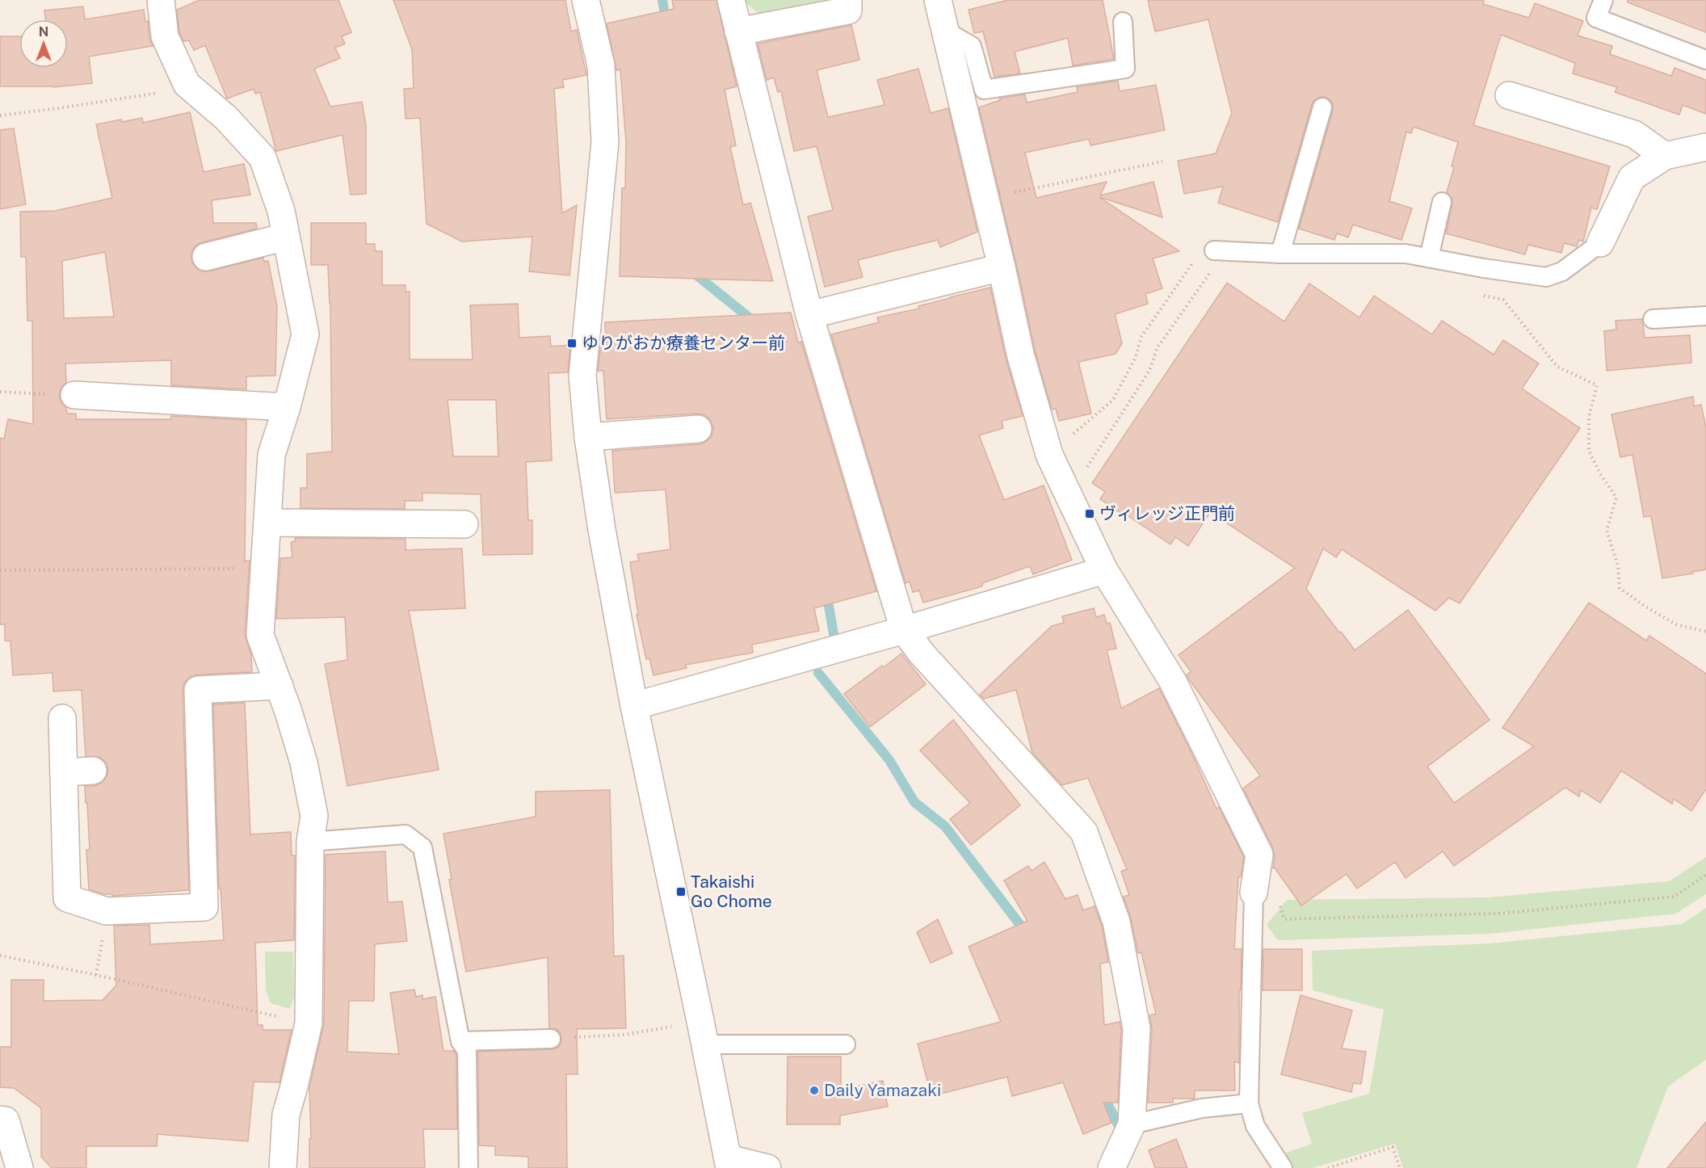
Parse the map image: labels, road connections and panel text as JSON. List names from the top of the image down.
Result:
{
  "places": {
    "transit": ["ゆりがおか療養センター前", "ヴィレッジ正門前", "Takaishi Go Chome"],
    "other": ["Daily Yamazaki"]
  },
  "north": "top"
}
